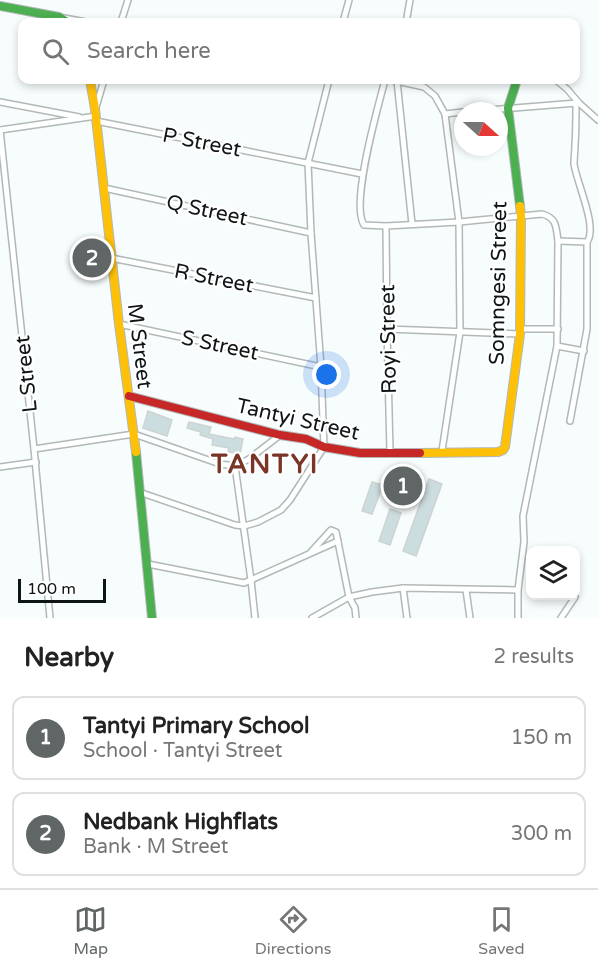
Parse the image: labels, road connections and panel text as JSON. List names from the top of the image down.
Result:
{
  "streets": {
    "street": [
      "P Street",
      "Q Street",
      "R Street",
      "Somngesi Street",
      "Royi Street",
      "S Street",
      "M Street",
      "L Street",
      "Tantyi Street"
    ]
  },
  "crossings": [
    ["P Street", "M Street"],
    ["P Street", "L Street"],
    ["Q Street", "M Street"],
    ["R Street", "M Street"],
    ["Somngesi Street", "Tantyi Street"],
    ["Royi Street", "Tantyi Street"],
    ["S Street", "M Street"],
    ["M Street", "Tantyi Street"]
  ],
  "districts": ["TANTYI"],
  "scale_bar": "100 m",
  "north": "right",
  "page": {
    "search": "Search here",
    "pins": ["2", "1"],
    "scale": "100 m",
    "heading": ["Nearby", "2 results"],
    "list": [
      {
        "mark": "1",
        "name": "Tantyi Primary School",
        "note": "School · Tantyi Street",
        "value": "150 m"
      },
      {
        "mark": "2",
        "name": "Nedbank Highflats",
        "note": "Bank · M Street",
        "value": "300 m"
      }
    ],
    "nav": ["Map", "Directions", "Saved"]
  }
}
